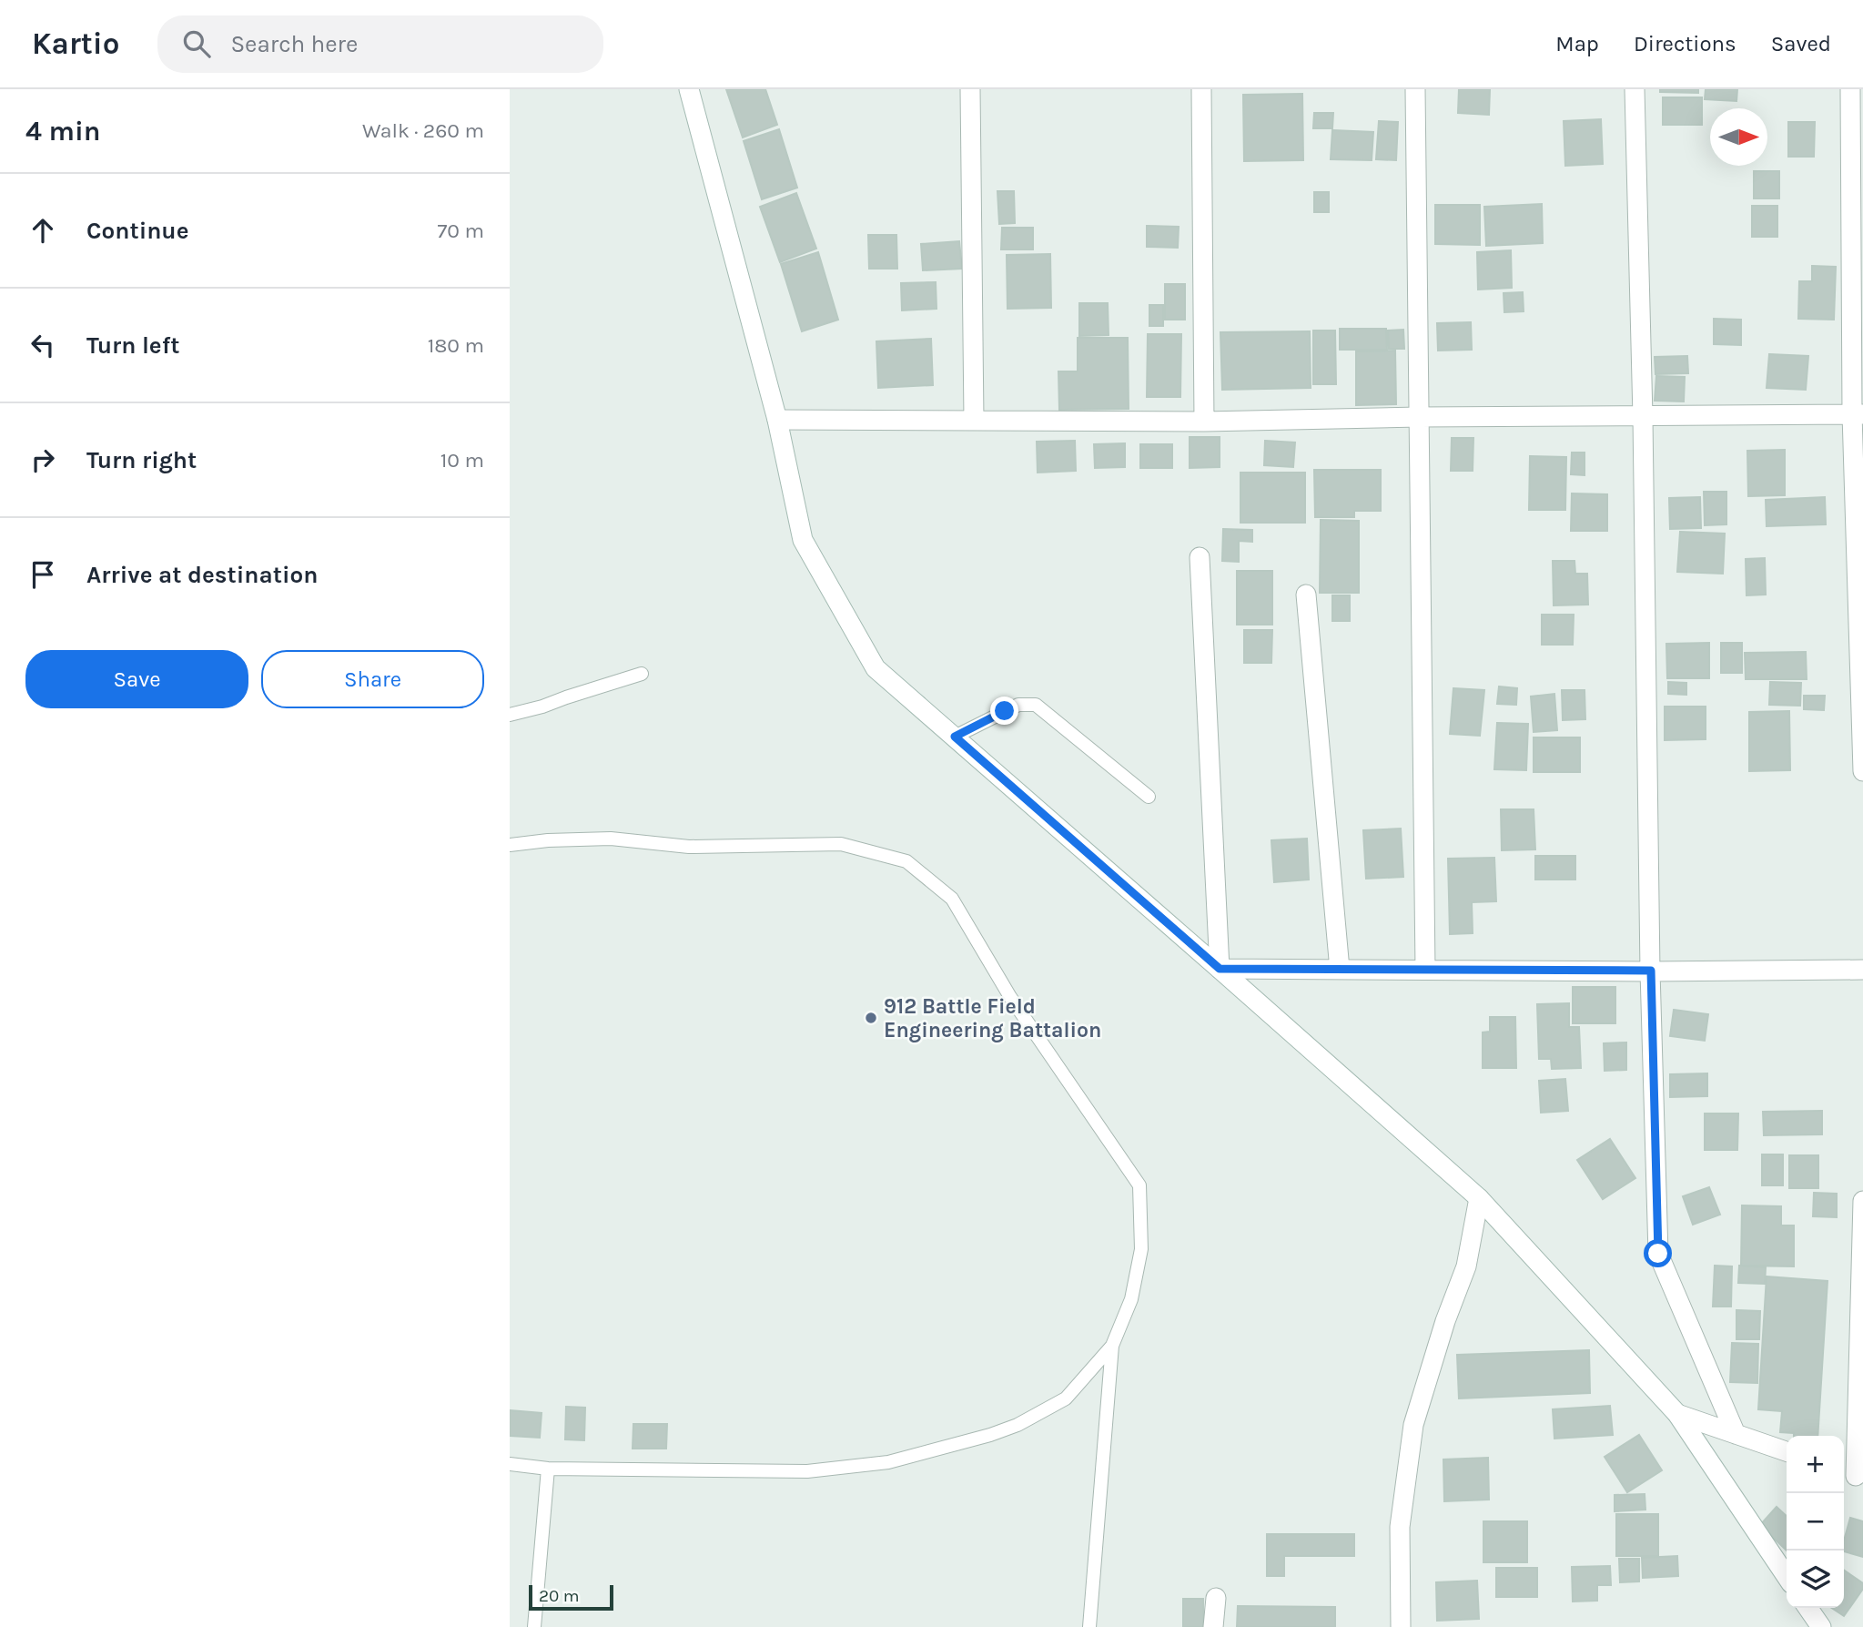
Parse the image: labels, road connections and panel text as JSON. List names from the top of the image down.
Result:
{
  "places": ["912 Battle Field Engineering Battalion"],
  "scale_bar": "20 m",
  "north": "right",
  "page": {
    "header": "Kartio",
    "search": "Search here",
    "nav": ["Map", "Directions", "Saved"],
    "heading": ["4 min", "Walk · 260 m"],
    "list": [
      ["Continue", "70 m"],
      ["Turn left", "180 m"],
      ["Turn right", "10 m"],
      "Arrive at destination"
    ],
    "buttons": ["Save", "Share"],
    "map_buttons": ["+", "−"],
    "scale": "20 m"
  }
}
